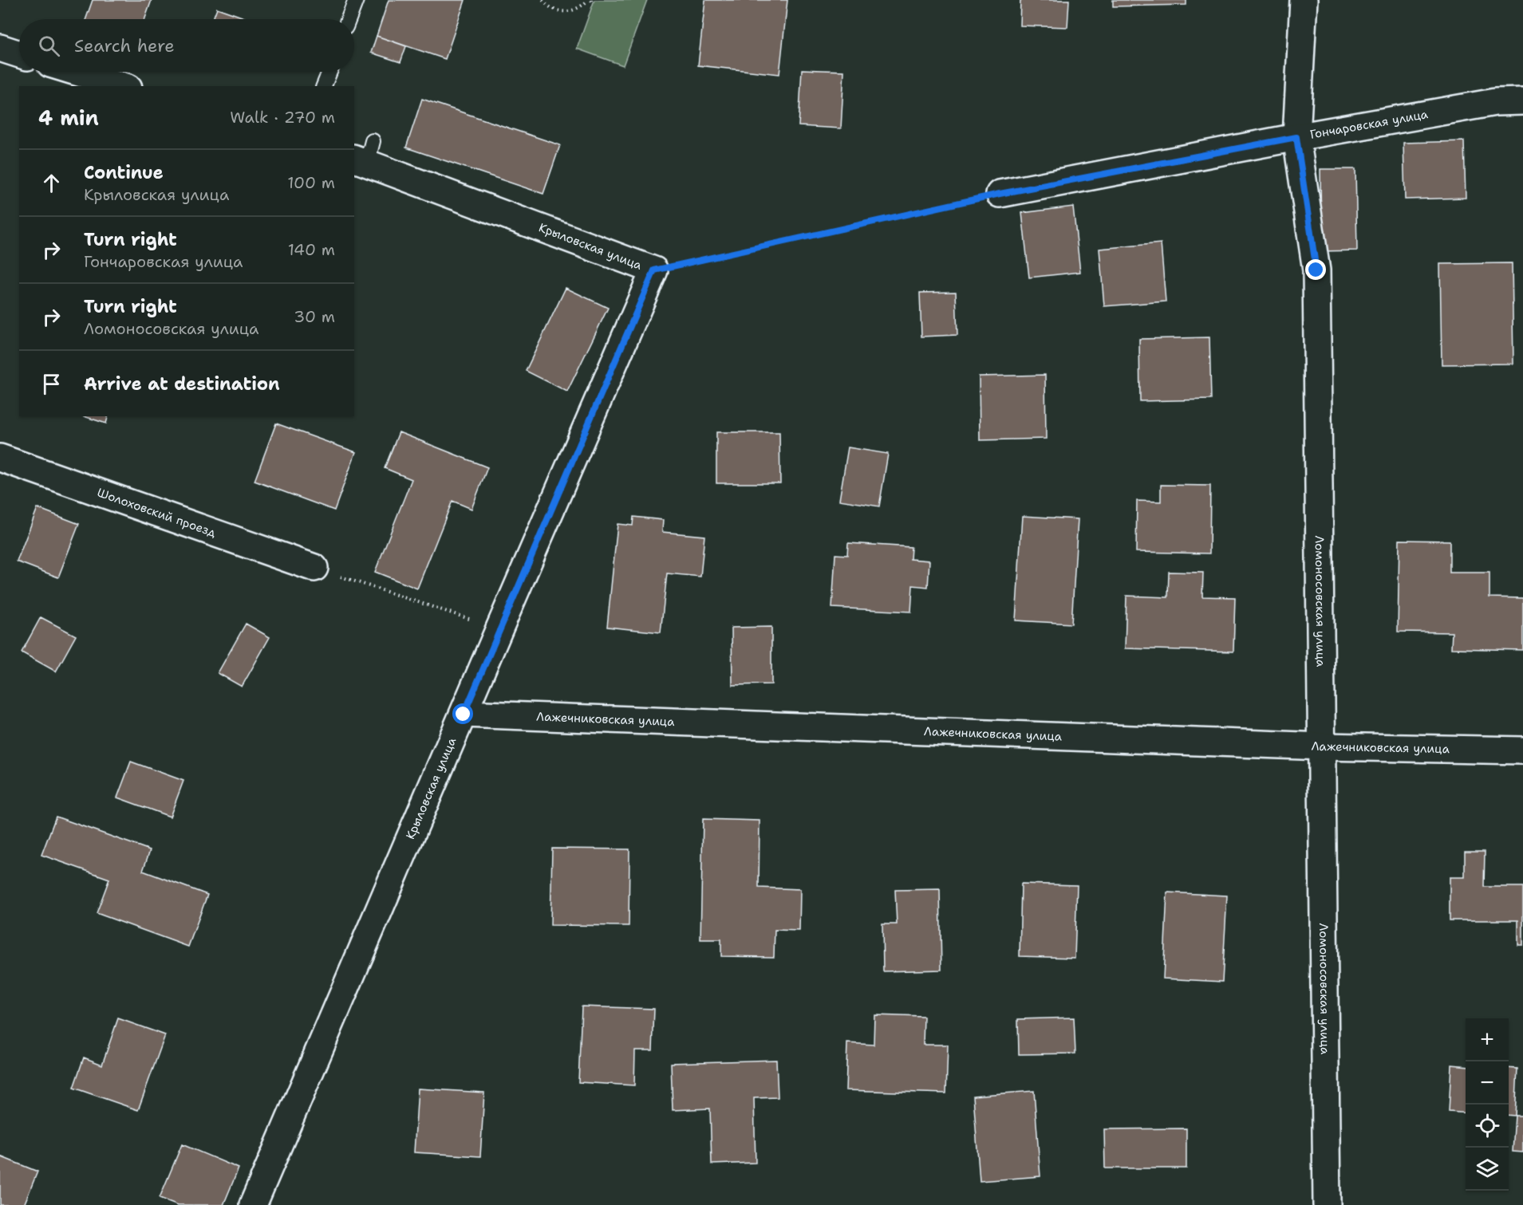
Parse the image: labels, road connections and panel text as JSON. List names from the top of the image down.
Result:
{
  "streets": {
    "street": [
      "Гончаровская улица",
      "Крыловская улица",
      "Шолоховский проезд",
      "Ломоносовская улица",
      "Лажечниковская улица"
    ]
  },
  "crossings": [
    ["Гончаровская улица", "Ломоносовская улица"],
    ["Крыловская улица", "Лажечниковская улица"],
    ["Ломоносовская улица", "Лажечниковская улица"]
  ],
  "page": {
    "search": "Search here",
    "heading": ["4 min", "Walk · 270 m"],
    "list": [
      ["Continue", "Крыловская улица", "100 m"],
      ["Turn right", "Гончаровская улица", "140 m"],
      ["Turn right", "Ломоносовская улица", "30 m"],
      "Arrive at destination"
    ],
    "map_buttons": ["+", "−"]
  }
}
